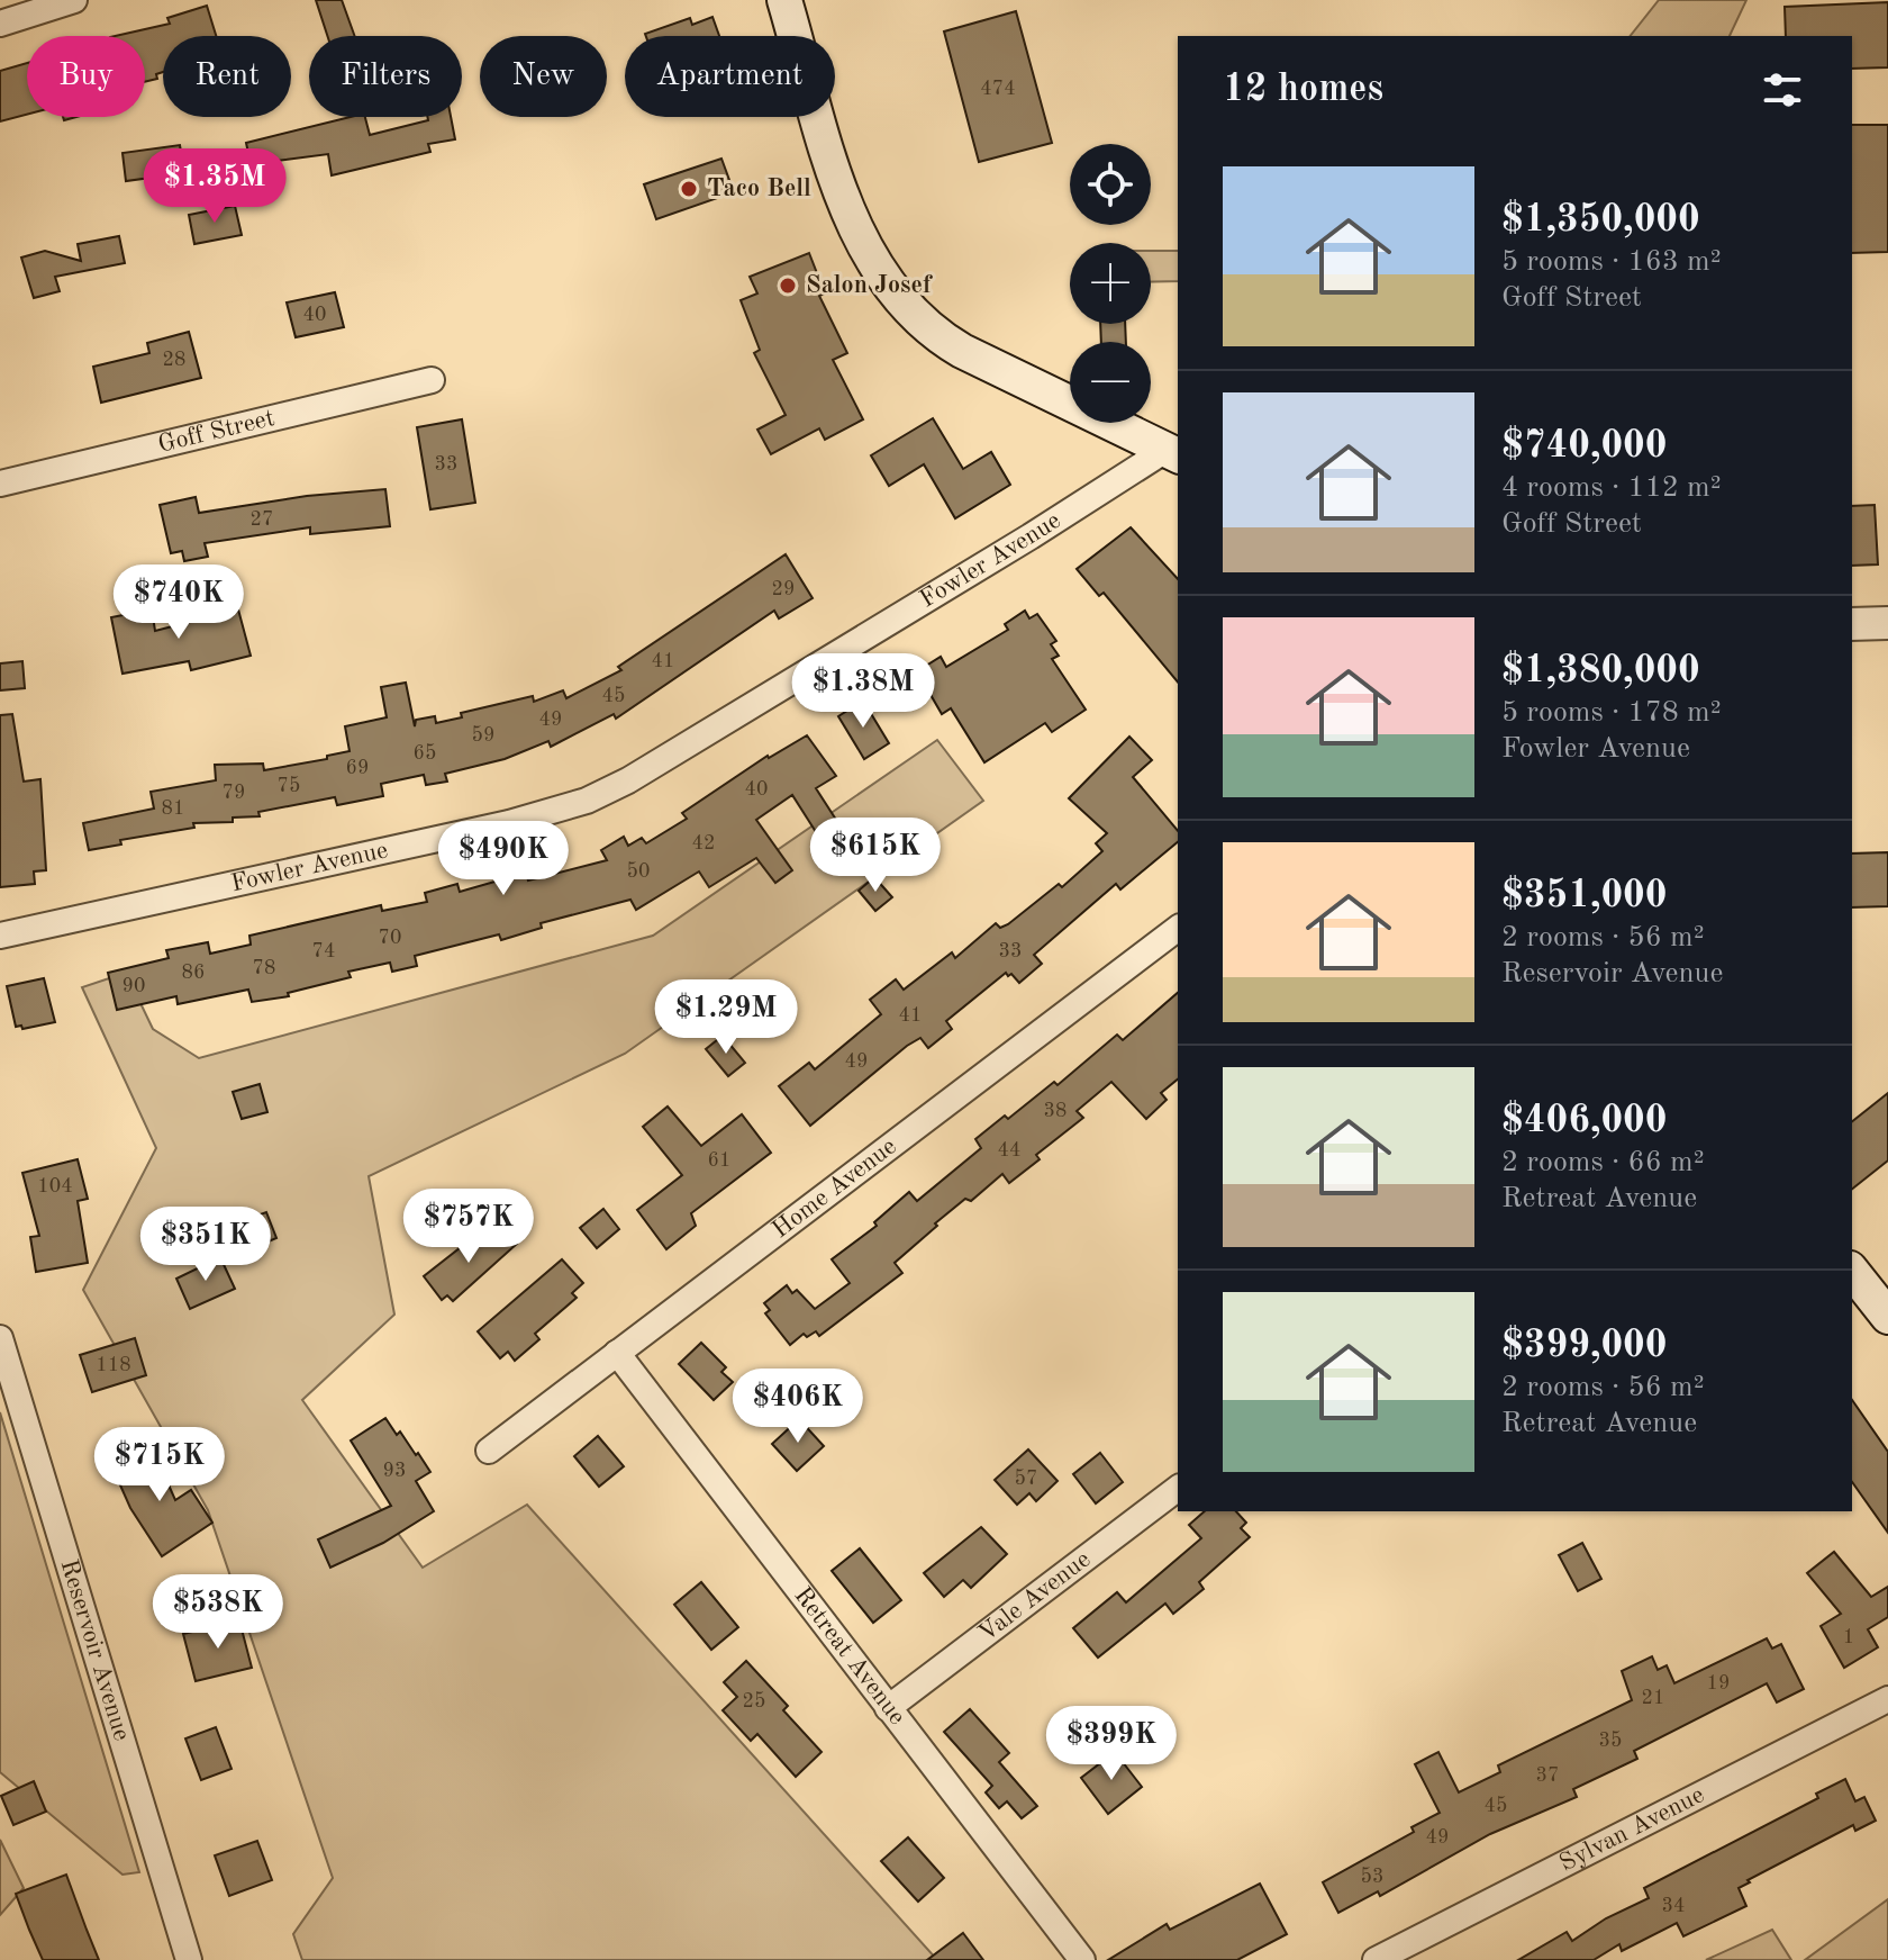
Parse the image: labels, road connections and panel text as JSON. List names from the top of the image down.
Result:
{
  "streets": {
    "street": [
      "Goff Street",
      "Fowler Avenue",
      "Home Avenue",
      "Vale Avenue",
      "Reservoir Avenue",
      "Retreat Avenue",
      "Sylvan Avenue"
    ]
  },
  "crossings": [
    ["Home Avenue", "Retreat Avenue"],
    ["Vale Avenue", "Retreat Avenue"]
  ],
  "places": ["Taco Bell", "Salon Josef"],
  "house_numbers": [
    "474",
    "40",
    "28",
    "33",
    "27",
    "29",
    "41",
    "45",
    "49",
    "59",
    "65",
    "69",
    "75",
    "40",
    "79",
    "81",
    "42",
    "50",
    "70",
    "74",
    "33",
    "78",
    "86",
    "90",
    "41",
    "49",
    "38",
    "44",
    "61",
    "104",
    "118",
    "93",
    "57",
    "1",
    "19",
    "21",
    "25",
    "35",
    "37",
    "45",
    "49",
    "53",
    "34"
  ],
  "page": {
    "chip": [
      "Buy",
      "Rent",
      "Filters",
      "New",
      "Apartment"
    ],
    "heading": "12 homes",
    "map_buttons": ["+", "−"],
    "list": [
      {
        "name": "$1,350,000",
        "note": "5 rooms · 163 m² · Goff Street"
      },
      {
        "name": "$740,000",
        "note": "4 rooms · 112 m² · Goff Street"
      },
      {
        "name": "$1,380,000",
        "note": "5 rooms · 178 m² · Fowler Avenue"
      },
      {
        "name": "$351,000",
        "note": "2 rooms · 56 m² · Reservoir Avenue"
      },
      {
        "name": "$406,000",
        "note": "2 rooms · 66 m² · Retreat Avenue"
      },
      {
        "name": "$399,000",
        "note": "2 rooms · 56 m² · Retreat Avenue"
      }
    ],
    "price": [
      "$1.35M",
      "$740K",
      "$1.38M",
      "$615K",
      "$490K",
      "$1.29M",
      "$757K",
      "$351K",
      "$406K",
      "$715K",
      "$538K",
      "$399K"
    ]
  }
}
